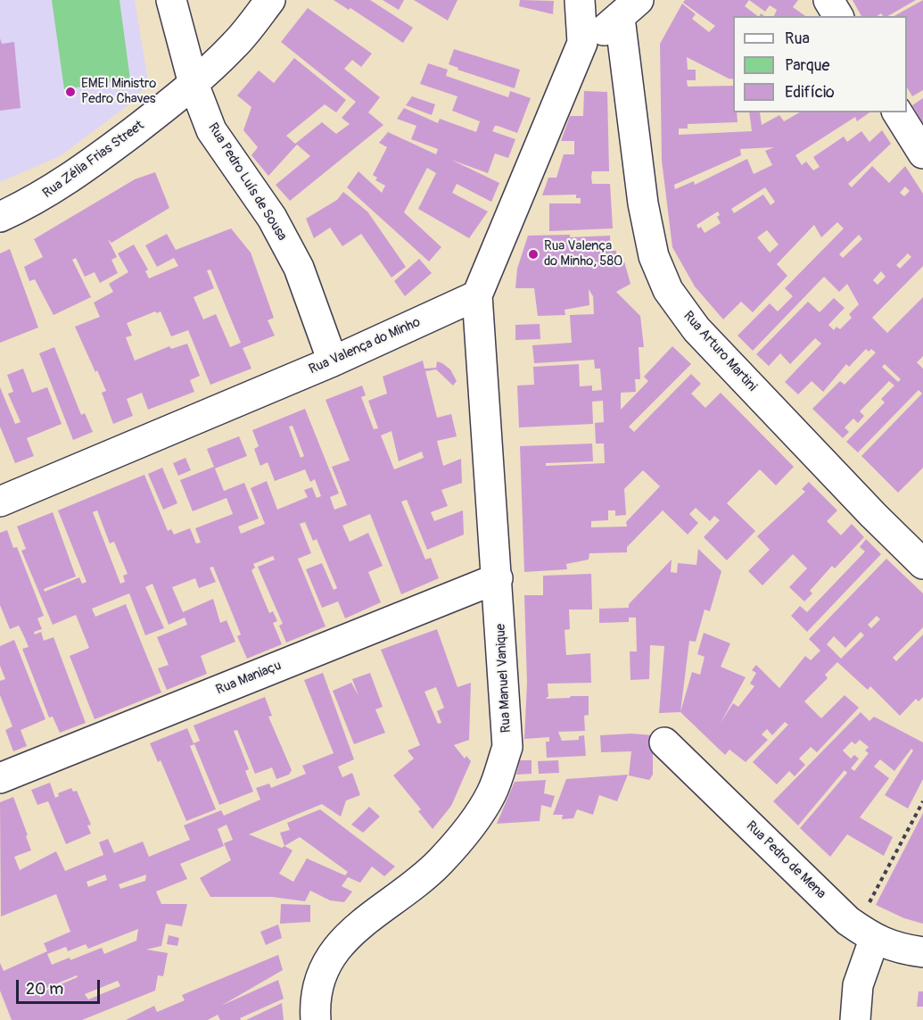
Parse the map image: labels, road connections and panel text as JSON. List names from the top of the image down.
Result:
{
  "streets": {
    "street": [
      "Rua Zélia Frias Street",
      "Rua Pedro Luís de Sousa",
      "Rua Valença do Minho",
      "Rua Arturo Martini",
      "Rua Maniaçu",
      "Rua Manuel Vanique",
      "Rua Pedro de Mena"
    ]
  },
  "crossings": [
    ["Rua Zélia Frias Street", "Rua Pedro Luís de Sousa"],
    ["Rua Pedro Luís de Sousa", "Rua Valença do Minho"],
    ["Rua Valença do Minho", "Rua Manuel Vanique"],
    ["Rua Maniaçu", "Rua Manuel Vanique"]
  ],
  "places": ["EMEI Ministro Pedro Chaves", "Rua Valença do Minho, 580"],
  "legend": ["Rua", "Parque", "Edifício"],
  "scale_bar": "20 m"
}
